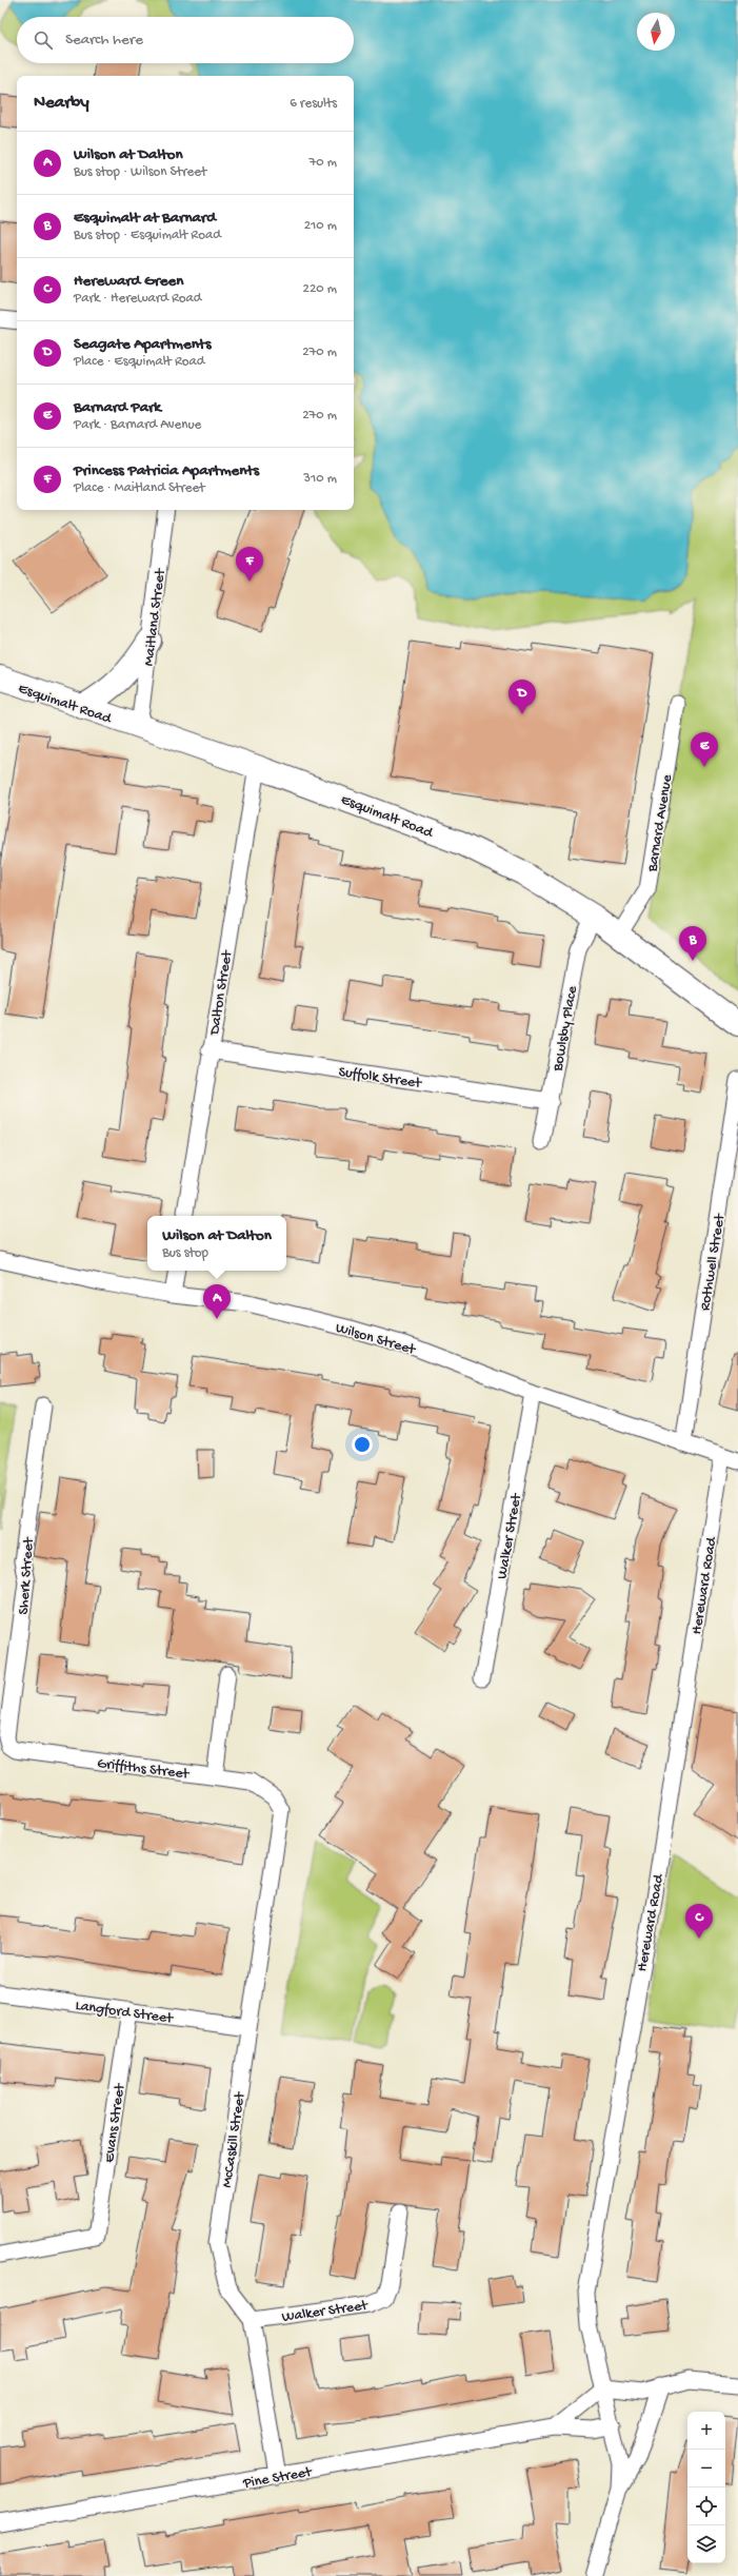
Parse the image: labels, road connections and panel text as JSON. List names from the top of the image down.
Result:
{
  "streets": {
    "main road": ["Esquimalt Road"],
    "street": [
      "Maitland Street",
      "Barnard Avenue",
      "Dalton Street",
      "Bowlsby Place",
      "Suffolk Street",
      "Rothwell Street",
      "Wilson Street",
      "Walker Street",
      "Sherk Street",
      "Hereward Road",
      "Griffiths Street",
      "Langford Street",
      "Evans Street",
      "McCaskill Street",
      "Pine Street"
    ]
  },
  "crossings": [
    ["Maitland Street", "Esquimalt Road"],
    ["Esquimalt Road", "Barnard Avenue"],
    ["Esquimalt Road", "Dalton Street"],
    ["Esquimalt Road", "Bowlsby Place"],
    ["Dalton Street", "Suffolk Street"],
    ["Bowlsby Place", "Suffolk Street"],
    ["Rothwell Street", "Wilson Street"],
    ["Wilson Street", "Walker Street"],
    ["Wilson Street", "Hereward Road"],
    ["Walker Street", "McCaskill Street"],
    ["Sherk Street", "Griffiths Street"],
    ["Hereward Road", "Pine Street"],
    ["Griffiths Street", "McCaskill Street"],
    ["Langford Street", "Evans Street"],
    ["Langford Street", "McCaskill Street"],
    ["McCaskill Street", "Pine Street"]
  ],
  "north": "bottom",
  "page": {
    "search": "Search here",
    "heading": ["Nearby", "6 results"],
    "list": [
      {
        "mark": "A",
        "name": "Wilson at Dalton",
        "note": "Bus stop · Wilson Street",
        "value": "70 m"
      },
      {
        "mark": "B",
        "name": "Esquimalt at Barnard",
        "note": "Bus stop · Esquimalt Road",
        "value": "210 m"
      },
      {
        "mark": "C",
        "name": "Hereward Green",
        "note": "Park · Hereward Road",
        "value": "220 m"
      },
      {
        "mark": "D",
        "name": "Seagate Apartments",
        "note": "Place · Esquimalt Road",
        "value": "270 m"
      },
      {
        "mark": "E",
        "name": "Barnard Park",
        "note": "Park · Barnard Avenue",
        "value": "270 m"
      },
      {
        "mark": "F",
        "name": "Princess Patricia Apartments",
        "note": "Place · Maitland Street",
        "value": "310 m"
      }
    ],
    "pins": [
      "F",
      "D",
      "E",
      "B",
      "A",
      "C"
    ],
    "popup": ["Wilson at Dalton", "Bus stop"],
    "map_buttons": ["+", "−"]
  }
}
